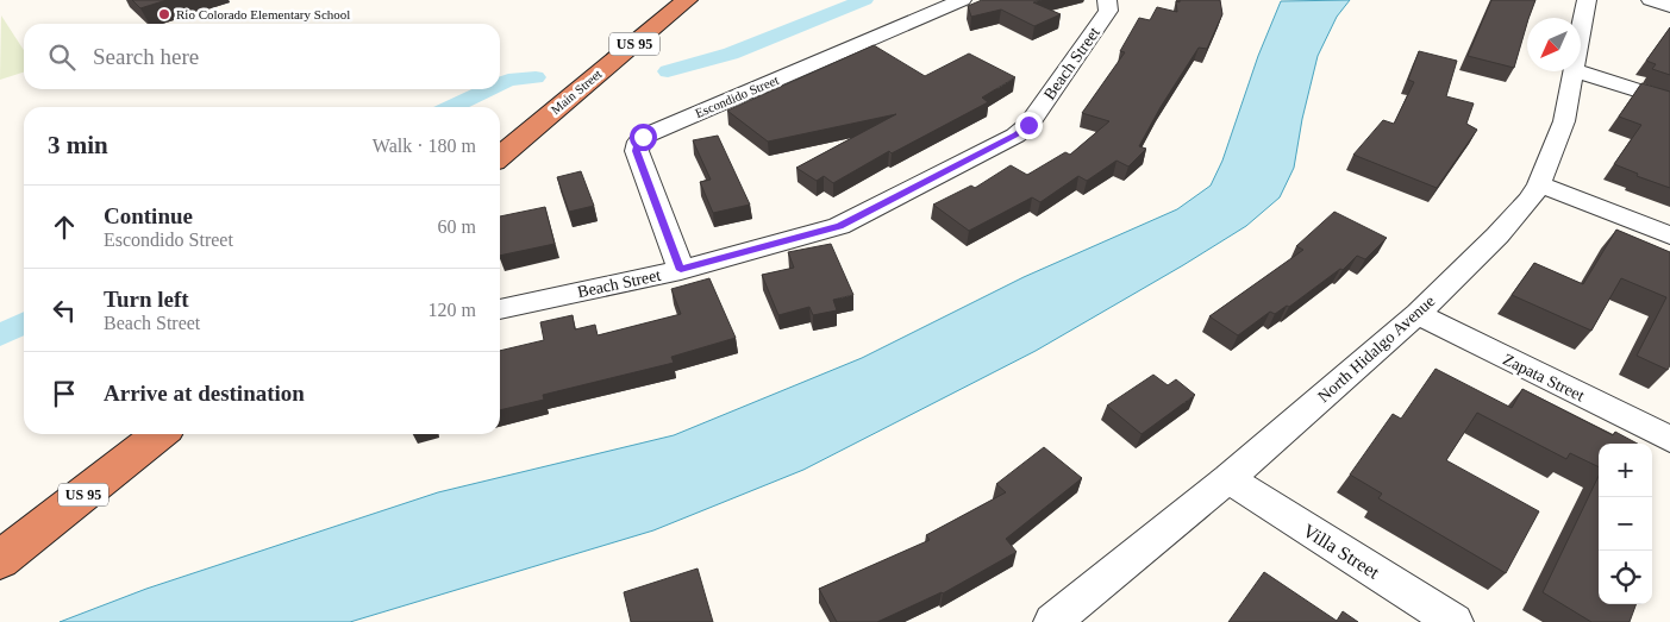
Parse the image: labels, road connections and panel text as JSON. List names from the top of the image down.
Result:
{
  "streets": {
    "highway": ["US 95", "Main Street"],
    "street": [
      "Beach Street",
      "Escondido Street",
      "North Hidalgo Avenue",
      "Zapata Street",
      "Villa Street"
    ]
  },
  "crossings": [
    ["Beach Street", "Escondido Street"],
    ["North Hidalgo Avenue", "Zapata Street"],
    ["North Hidalgo Avenue", "Villa Street"]
  ],
  "places": ["Rio Colorado Elementary School"],
  "north": "bottom left",
  "page": {
    "search": "Search here",
    "heading": ["3 min", "Walk · 180 m"],
    "list": [
      ["Continue", "Escondido Street", "60 m"],
      ["Turn left", "Beach Street", "120 m"],
      "Arrive at destination"
    ],
    "map_buttons": ["+", "−"]
  }
}
